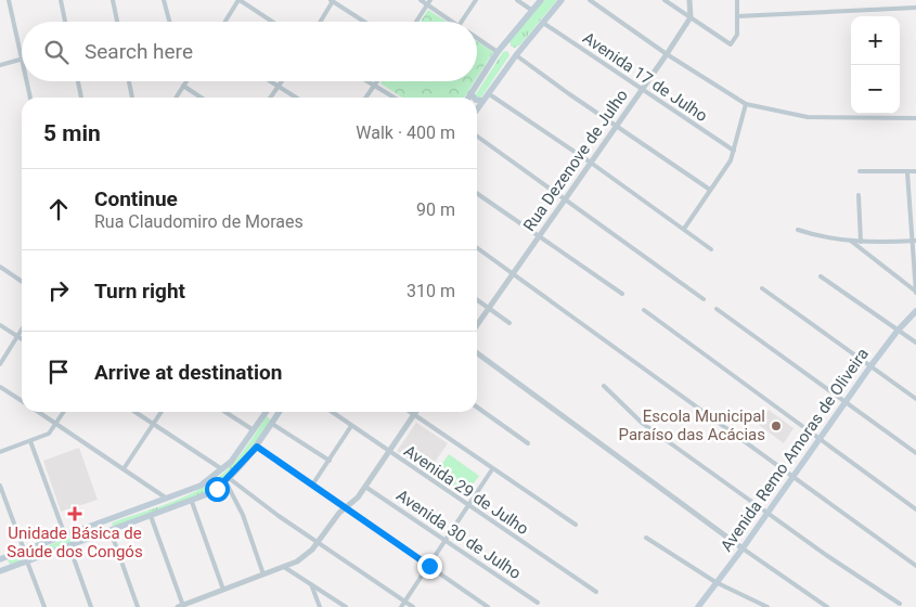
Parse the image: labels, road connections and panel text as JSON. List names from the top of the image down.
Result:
{
  "streets": {
    "main road": ["Avenida Remo Amoras de Oliveira"],
    "street": [
      "Avenida 17 de Julho",
      "Rua Dezenove de Julho",
      "Avenida 29 de Julho",
      "Avenida 30 de Julho"
    ]
  },
  "crossings": [
    ["Avenida 17 de Julho", "Rua Dezenove de Julho"]
  ],
  "places": {
    "other": ["Escola Municipal Paraíso das Acácias"],
    "health": ["Unidade Básica de Saúde dos Congós"]
  },
  "page": {
    "map_buttons": ["+", "−"],
    "search": "Search here",
    "heading": ["5 min", "Walk · 400 m"],
    "list": [
      ["Continue", "Rua Claudomiro de Moraes", "90 m"],
      ["Turn right", "310 m"],
      "Arrive at destination"
    ]
  }
}
